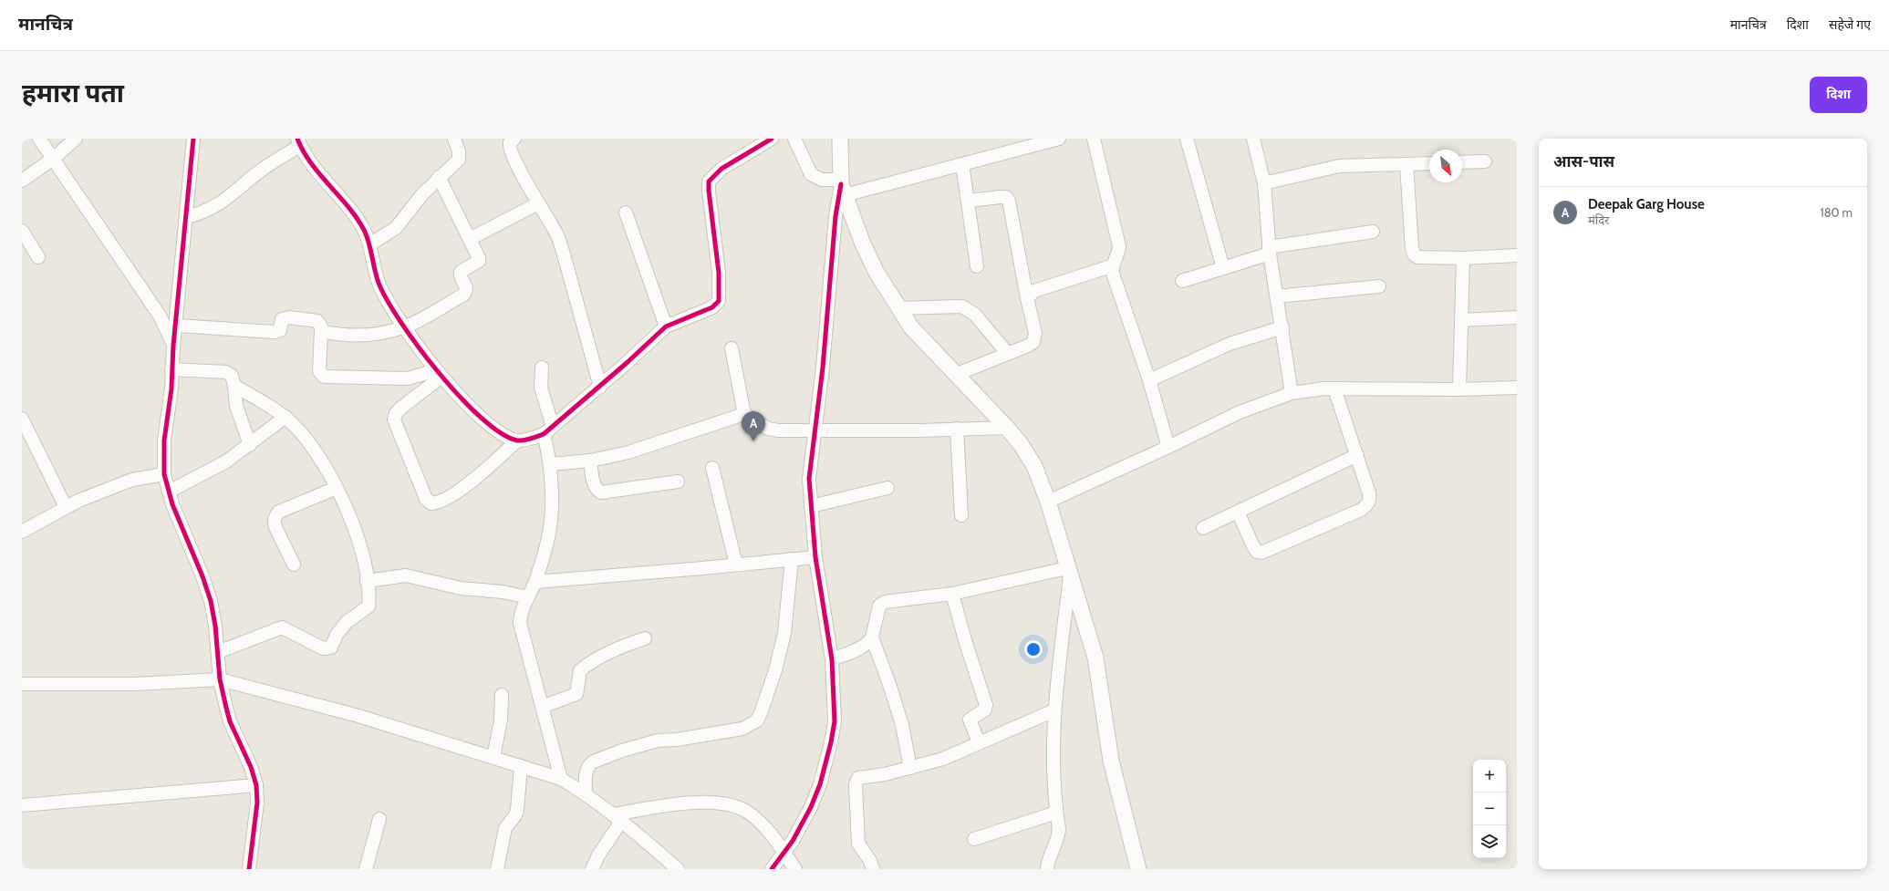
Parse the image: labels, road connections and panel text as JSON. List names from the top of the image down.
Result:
{
  "north": "bottom right",
  "page": {
    "header": "मानचित्र",
    "nav": ["मानचित्र", "दिशा", "सहेजे गए"],
    "buttons": "दिशा",
    "title": "हमारा पता",
    "heading": "आस-पास",
    "list": [
      {
        "mark": "A",
        "name": "Deepak Garg House",
        "note": "मंदिर",
        "value": "180 m"
      }
    ],
    "pins": "A",
    "map_buttons": ["+", "−"]
  }
}
